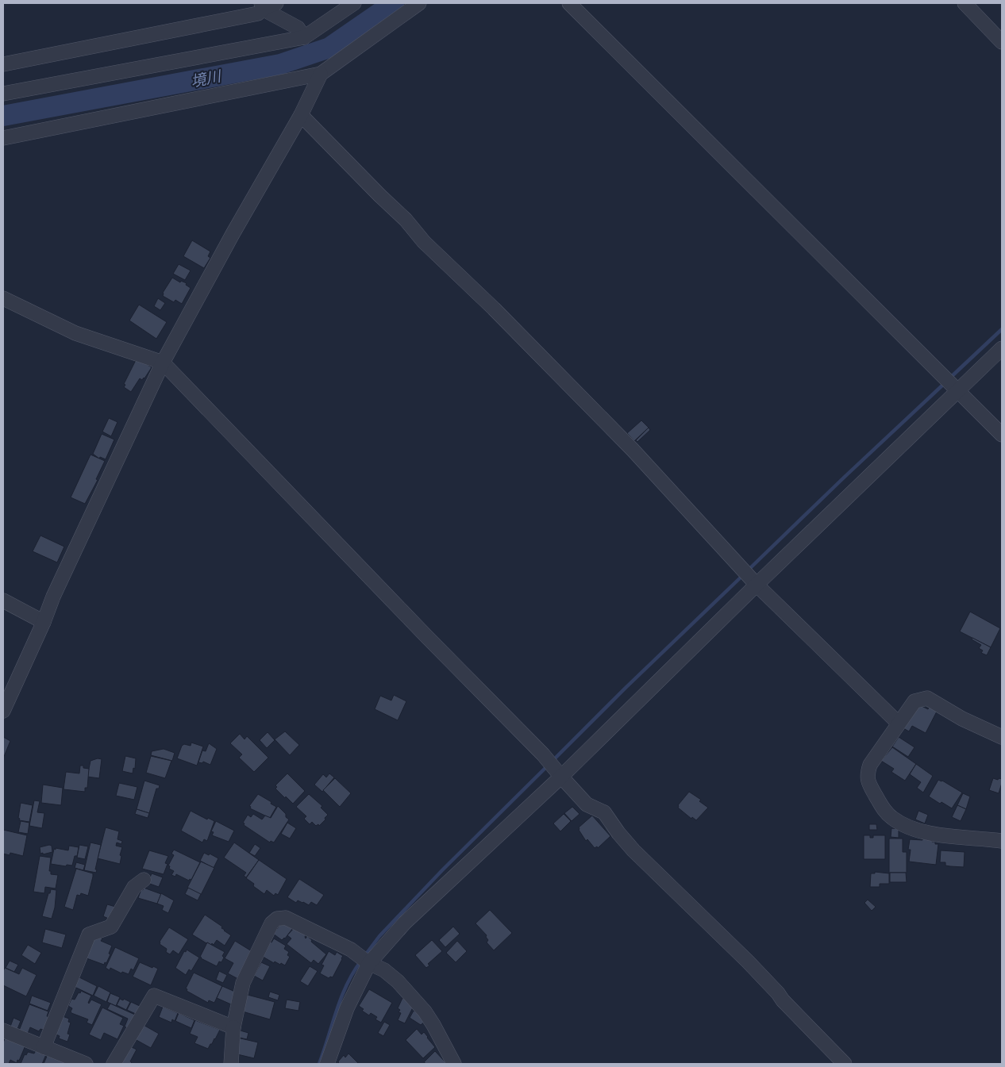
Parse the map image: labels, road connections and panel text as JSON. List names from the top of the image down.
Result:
{
  "water": ["境川"]
}
